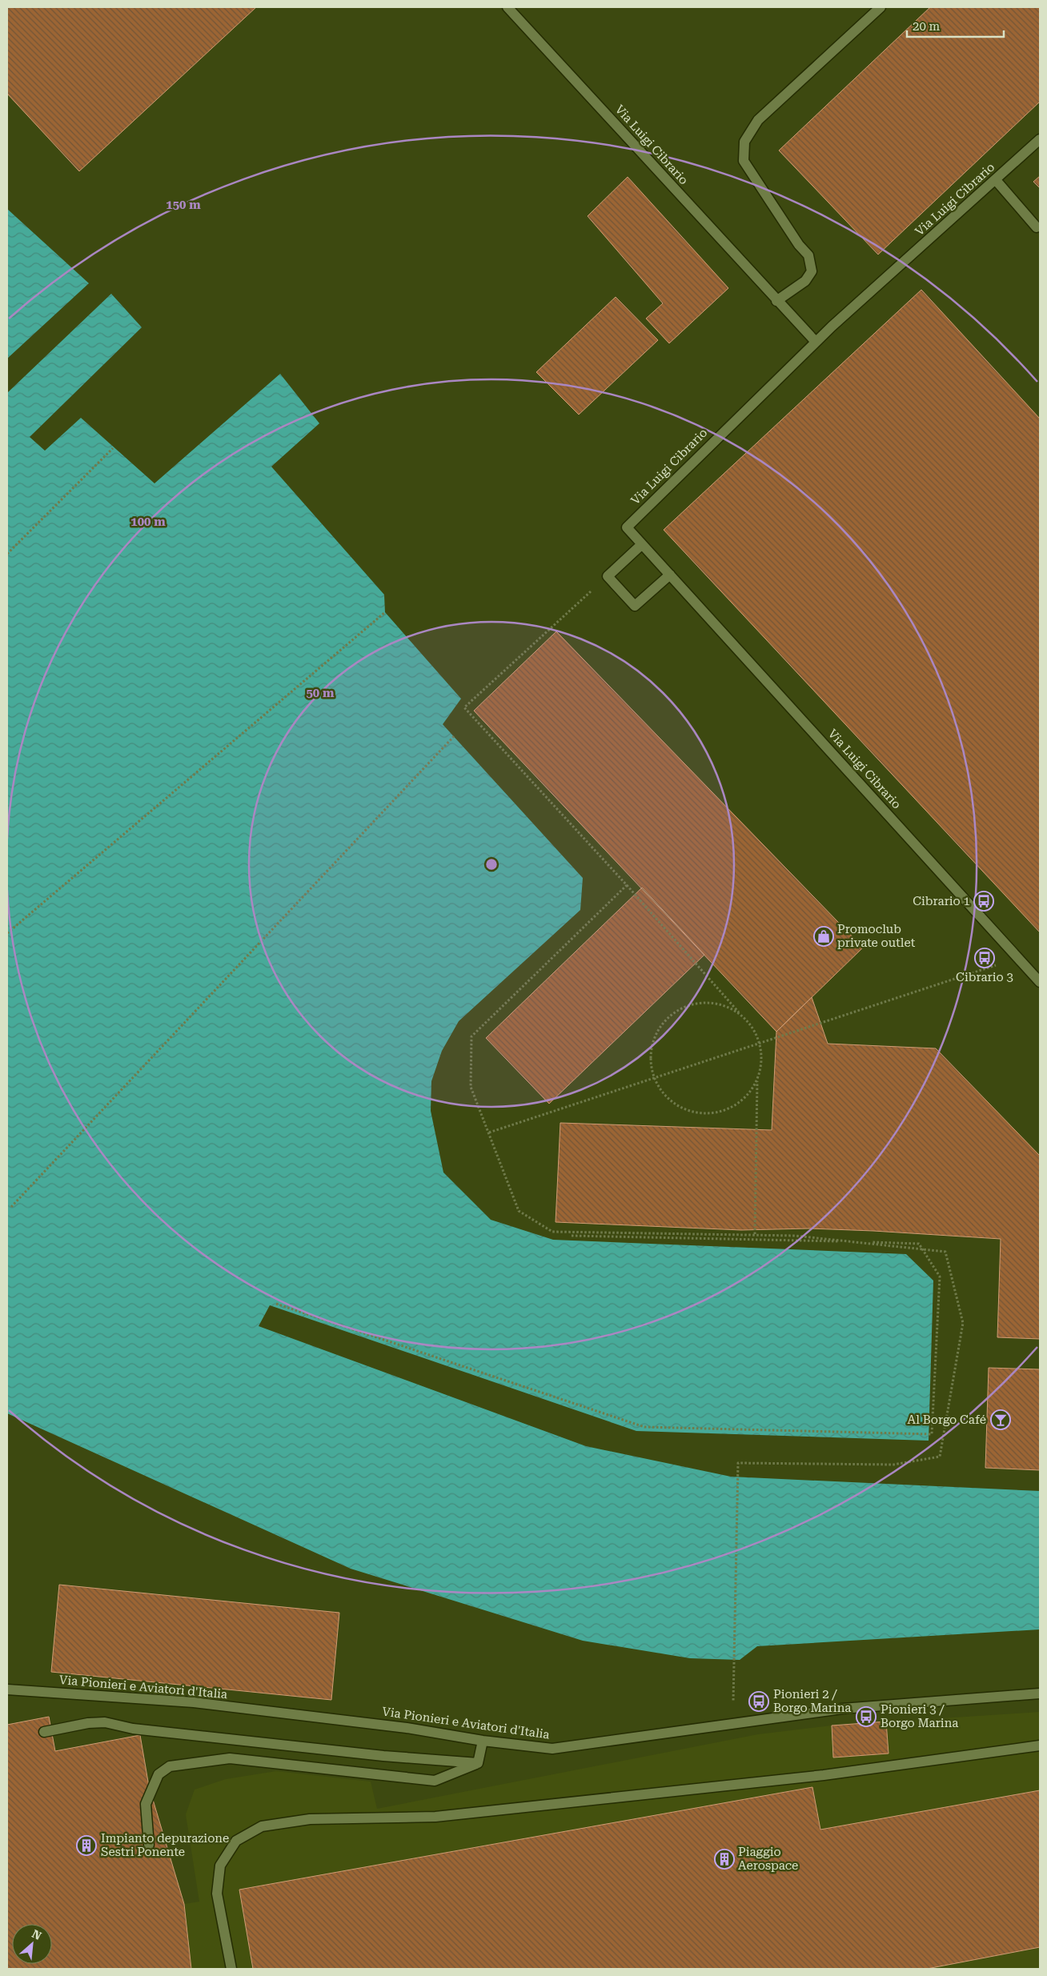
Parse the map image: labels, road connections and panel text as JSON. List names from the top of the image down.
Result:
{
  "streets": {
    "street": ["Via Luigi Cibrario", "Via Pionieri e Aviatori d'Italia"]
  },
  "places": {
    "bus stop": [
      "Cibrario 1",
      "Cibrario 3",
      "Pionieri 2 / Borgo Marina",
      "Pionieri 3 / Borgo Marina"
    ],
    "shop": ["Promoclub private outlet"],
    "bar": ["Al Borgo Café"],
    "building": ["Impianto depurazione Sestri Ponente", "Piaggio Aerospace"]
  },
  "scale_bar": "20 m",
  "north": "top right",
  "rings": ["150 m", "100 m", "50 m"]
}
